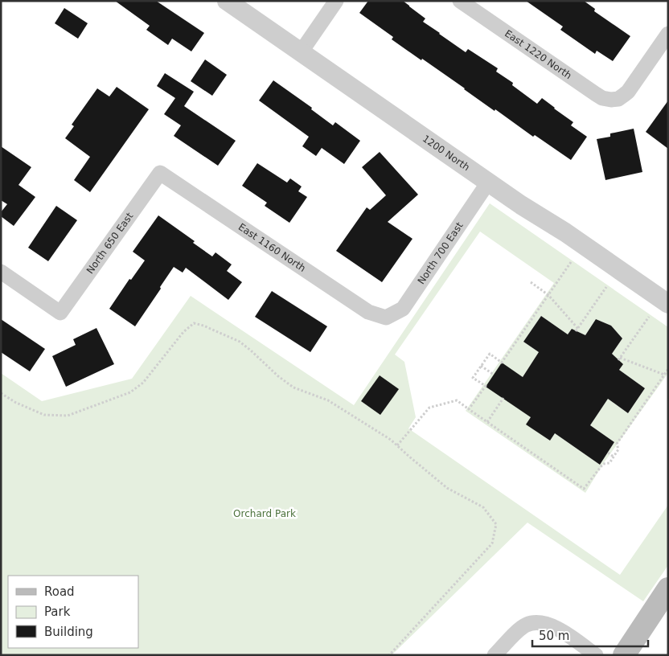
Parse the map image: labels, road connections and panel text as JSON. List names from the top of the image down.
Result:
{
  "streets": {
    "street": [
      "East 1220 North",
      "1200 North",
      "North 650 East",
      "East 1160 North",
      "North 700 East"
    ]
  },
  "crossings": [
    ["1200 North", "North 700 East"],
    ["North 650 East", "East 1160 North"],
    ["East 1160 North", "North 700 East"]
  ],
  "parks": ["Orchard Park"],
  "legend": ["Road", "Park", "Building"],
  "scale_bar": "50 m"
}
